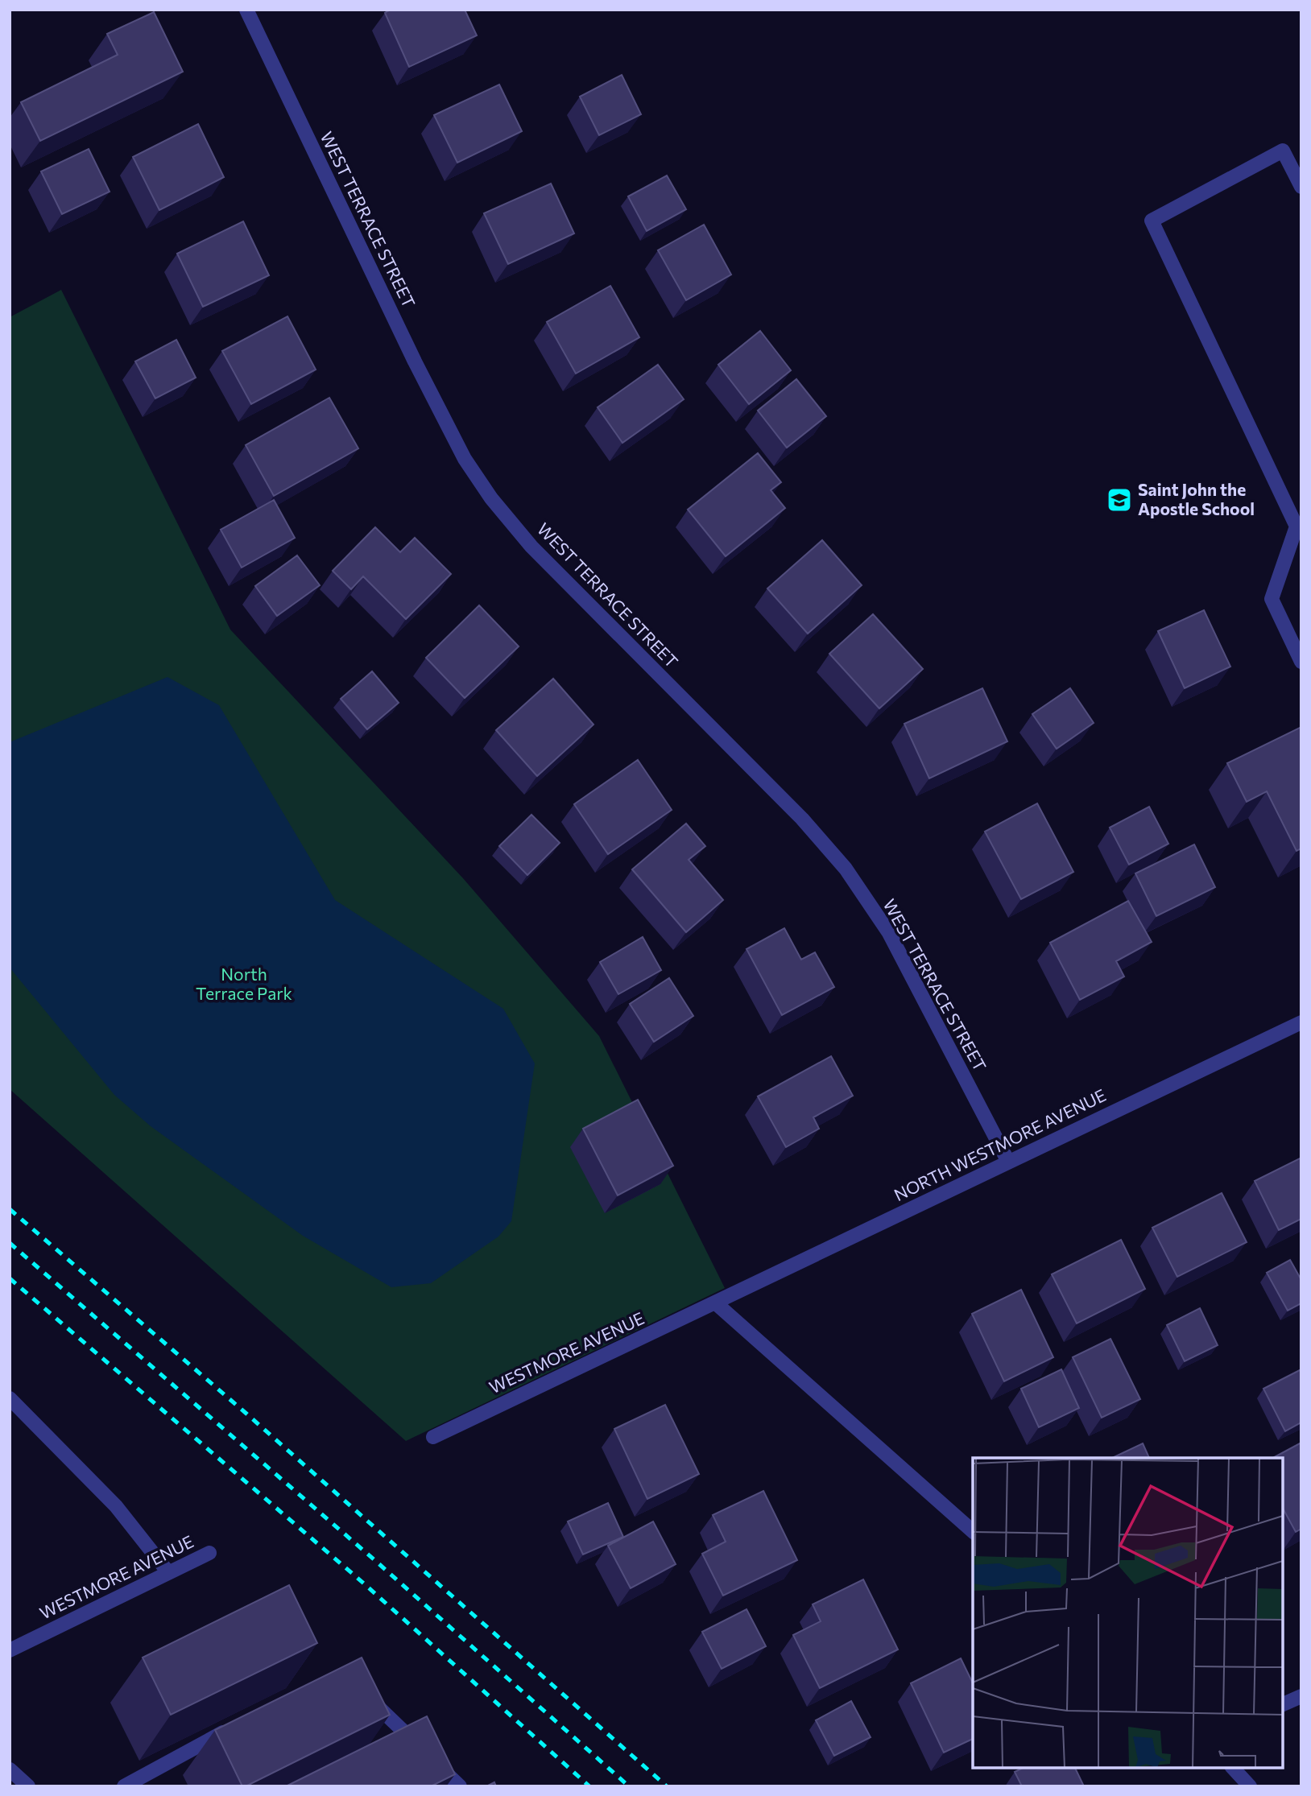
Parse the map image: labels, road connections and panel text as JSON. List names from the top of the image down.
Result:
{
  "streets": {
    "street": ["WEST TERRACE STREET", "NORTH WESTMORE AVENUE", "WESTMORE AVENUE"]
  },
  "crossings": [
    ["WEST TERRACE STREET", "NORTH WESTMORE AVENUE"],
    ["NORTH WESTMORE AVENUE", "WESTMORE AVENUE"]
  ],
  "parks": ["North Terrace Park"],
  "places": {
    "school or university": ["Saint John the Apostle School"]
  }
}
